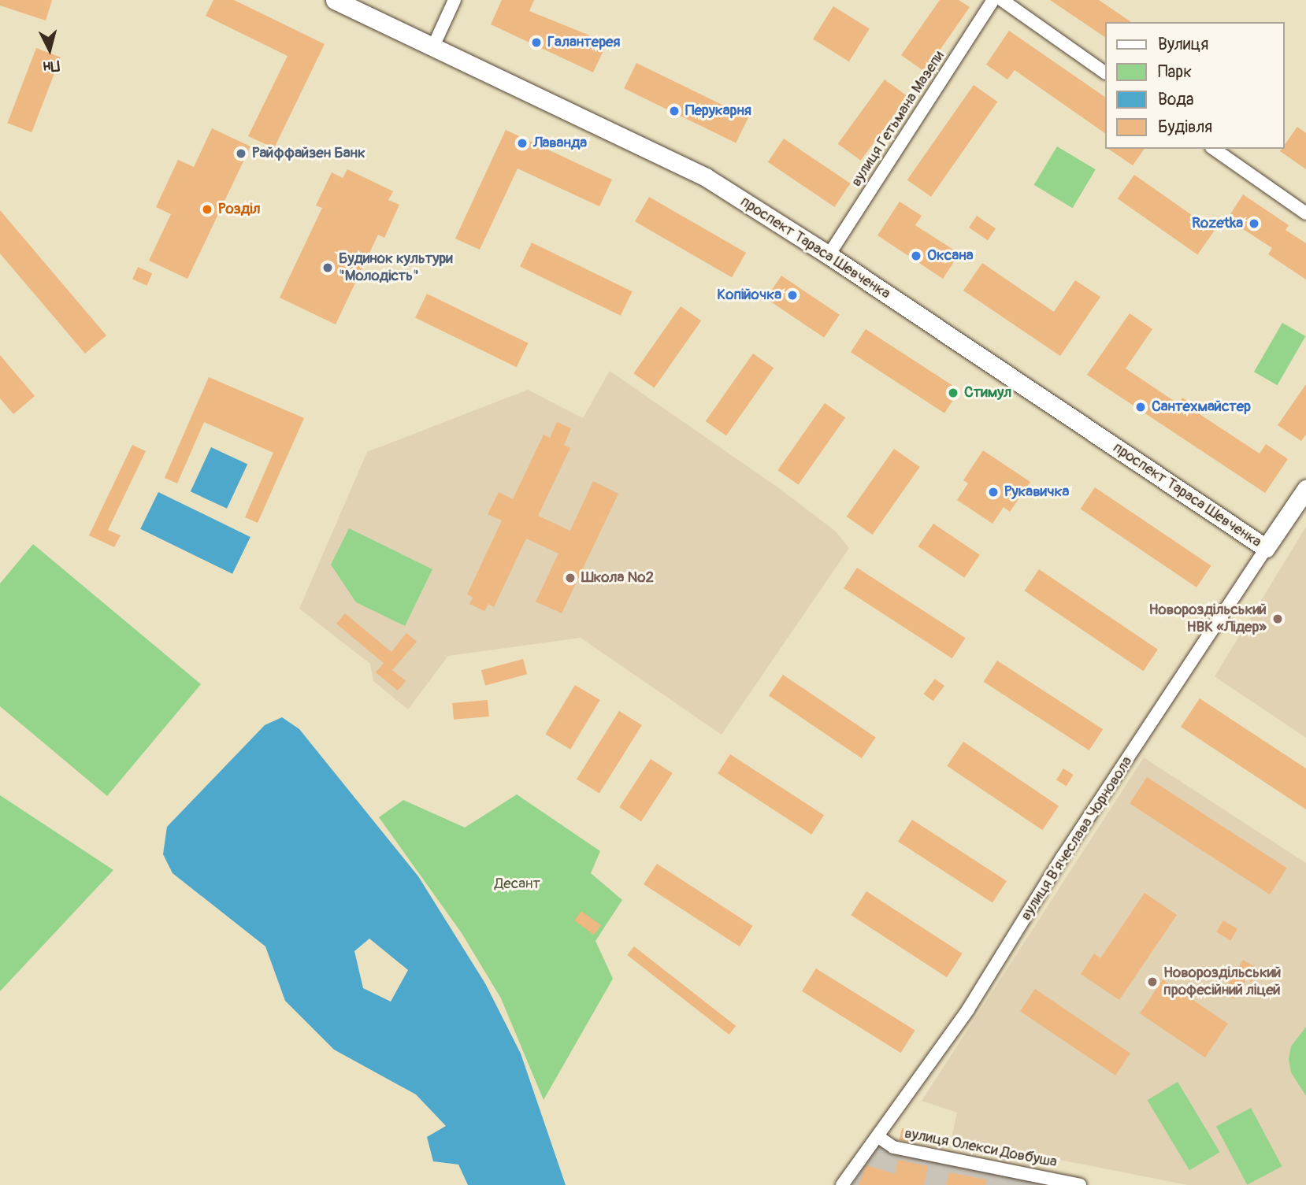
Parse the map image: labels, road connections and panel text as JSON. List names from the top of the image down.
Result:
{
  "streets": {
    "street": [
      "вулиця Гетьмана Мазепи",
      "проспект Тараса Шевченка",
      "вулиця Вʼячеслава Чорновола",
      "вулиця Олекси Довбуша"
    ]
  },
  "crossings": [
    ["вулиця Гетьмана Мазепи", "проспект Тараса Шевченка"],
    ["проспект Тараса Шевченка", "вулиця Вʼячеслава Чорновола"],
    ["вулиця Вʼячеслава Чорновола", "вулиця Олекси Довбуша"]
  ],
  "parks": ["Десант"],
  "places": [
    "Галантерея",
    "Перукарня",
    "Лаванда",
    "Райффайзен Банк",
    "Розділ",
    "Rozetka",
    "Оксана",
    "Будинок культури \"Молодість\"",
    "Копійочка",
    "Стимул",
    "Сантехмайстер",
    "Рукавичка",
    "Школа №2",
    "Новороздільський НВК «Лідер»",
    "Новороздільський професійний ліцей"
  ],
  "legend": [
    "Вулиця",
    "Парк",
    "Вода",
    "Будівля"
  ],
  "north": "bottom"
}
